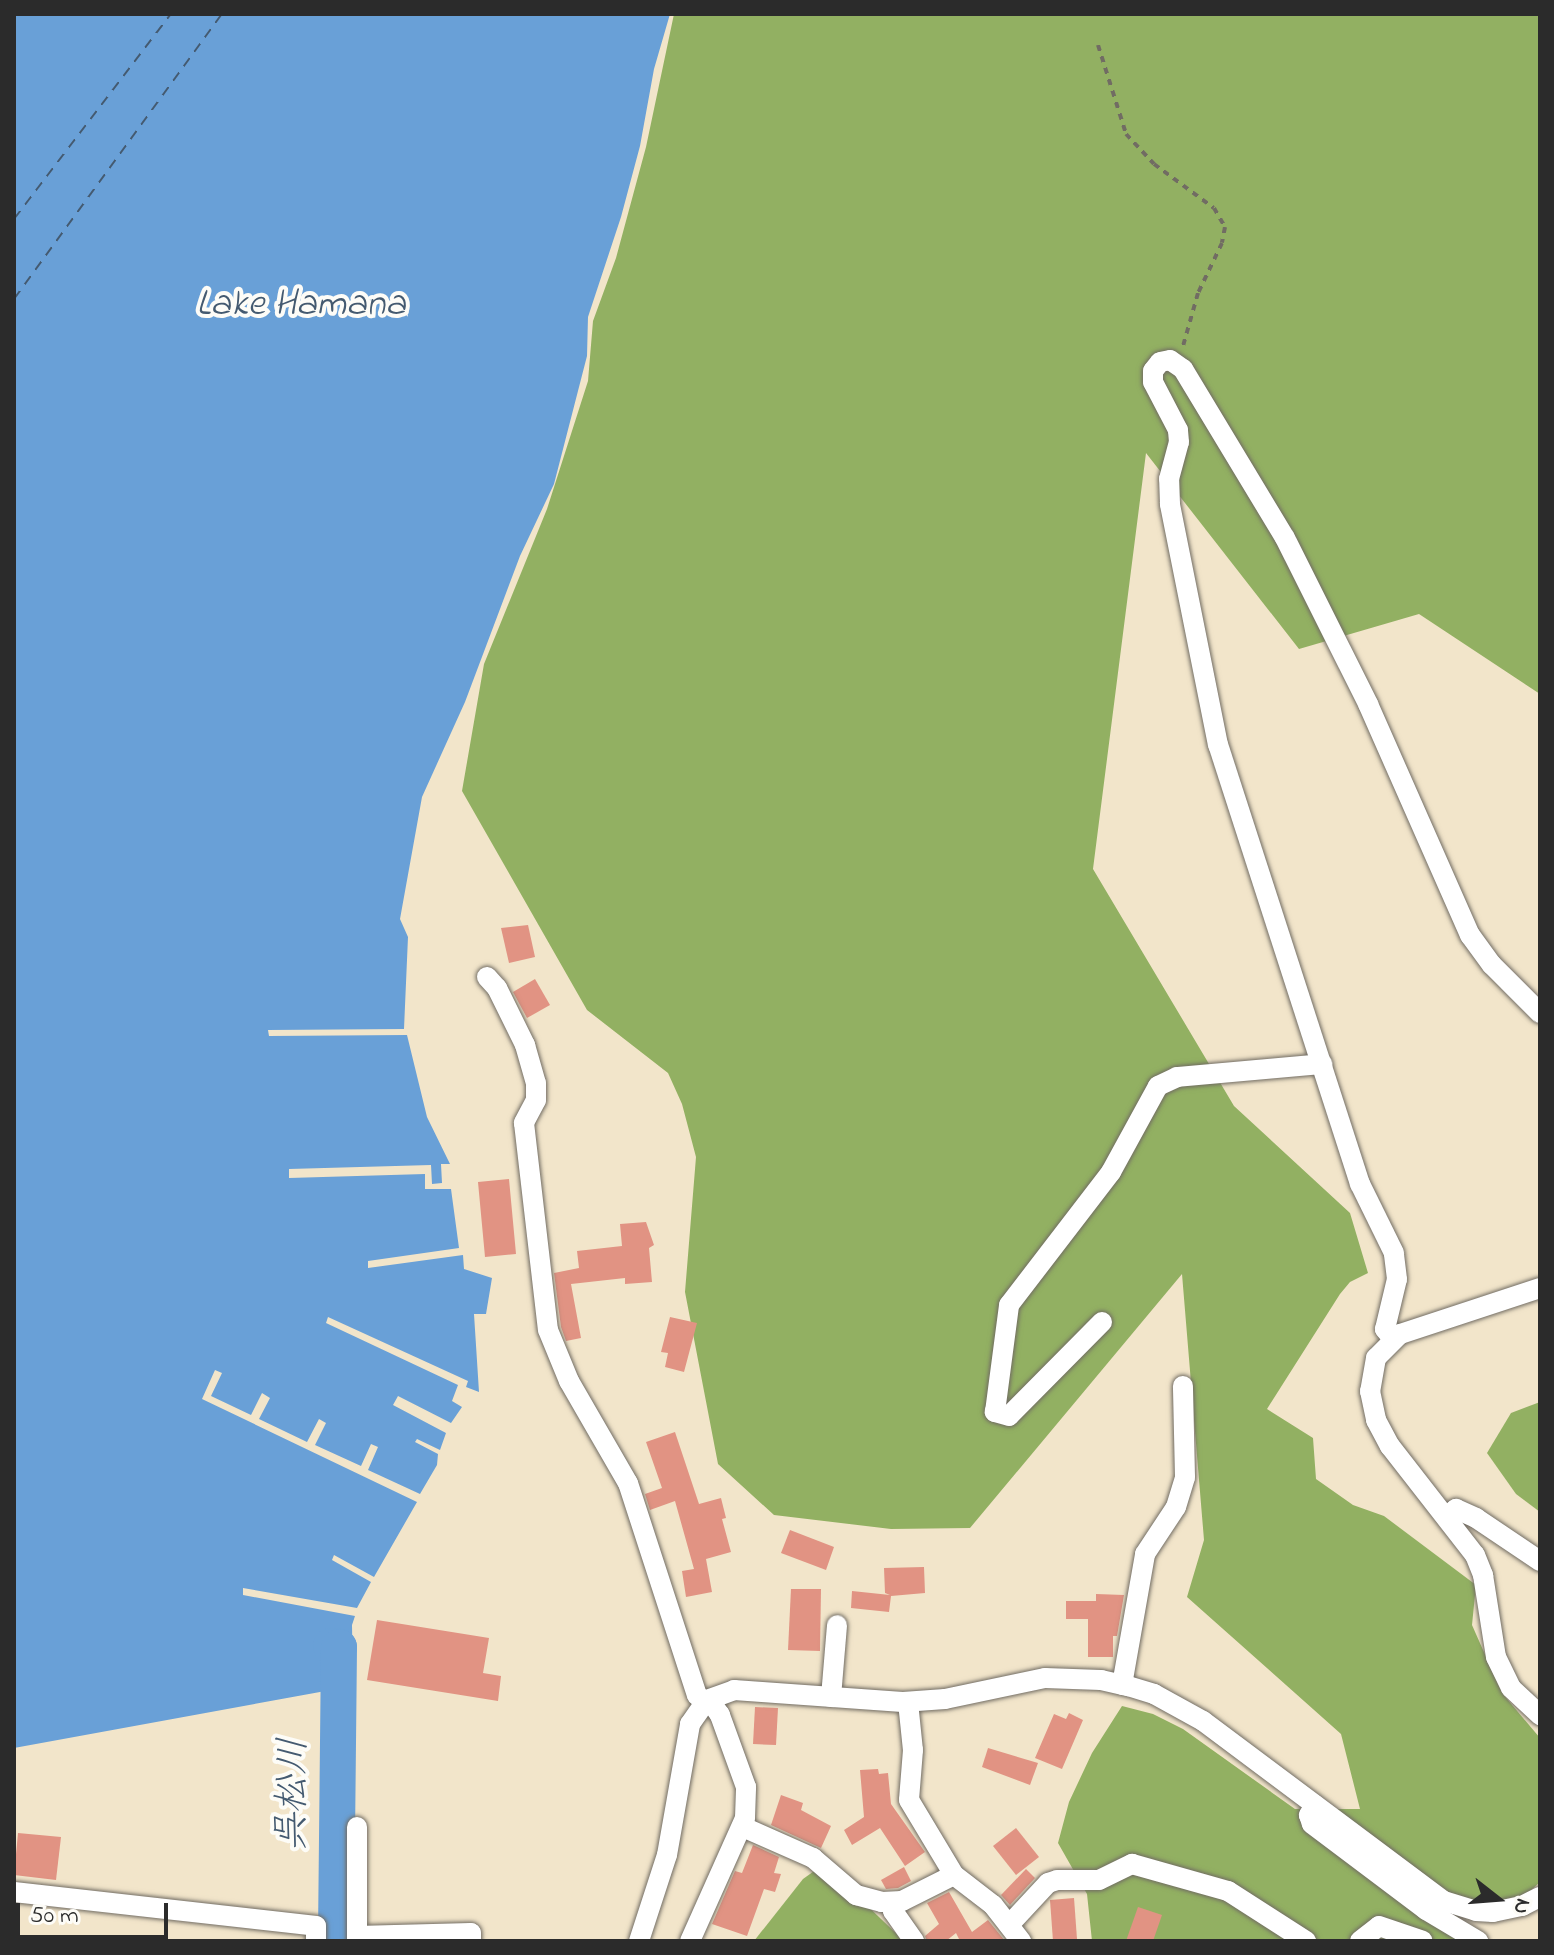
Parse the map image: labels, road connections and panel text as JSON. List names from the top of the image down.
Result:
{
  "water": ["Lake Hamana", "呉松川"],
  "scale_bar": "50 m",
  "north": "right"
}
